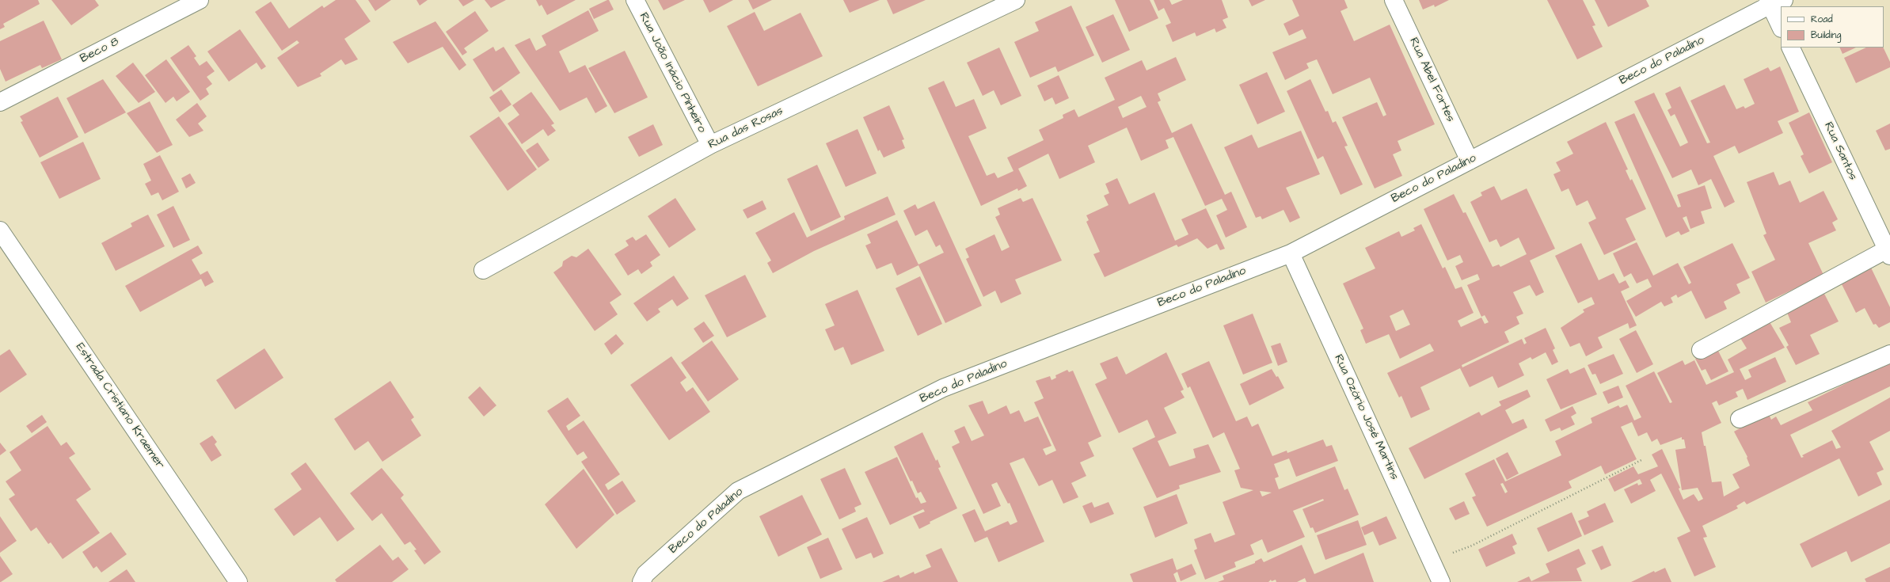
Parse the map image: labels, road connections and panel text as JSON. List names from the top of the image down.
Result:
{
  "streets": {
    "street": [
      "Beco 8",
      "Beco do Paladino",
      "Rua João Inácio Pinheiro",
      "Rua Abel Fortes",
      "Rua das Rosas",
      "Rua Santos",
      "Estrada Cristiano Kraemer",
      "Rua Ozório José Martins"
    ]
  },
  "crossings": [
    ["Beco do Paladino", "Rua Abel Fortes"],
    ["Beco do Paladino", "Rua Ozório José Martins"],
    ["Rua João Inácio Pinheiro", "Rua das Rosas"]
  ],
  "legend": ["Road", "Building"]
}
